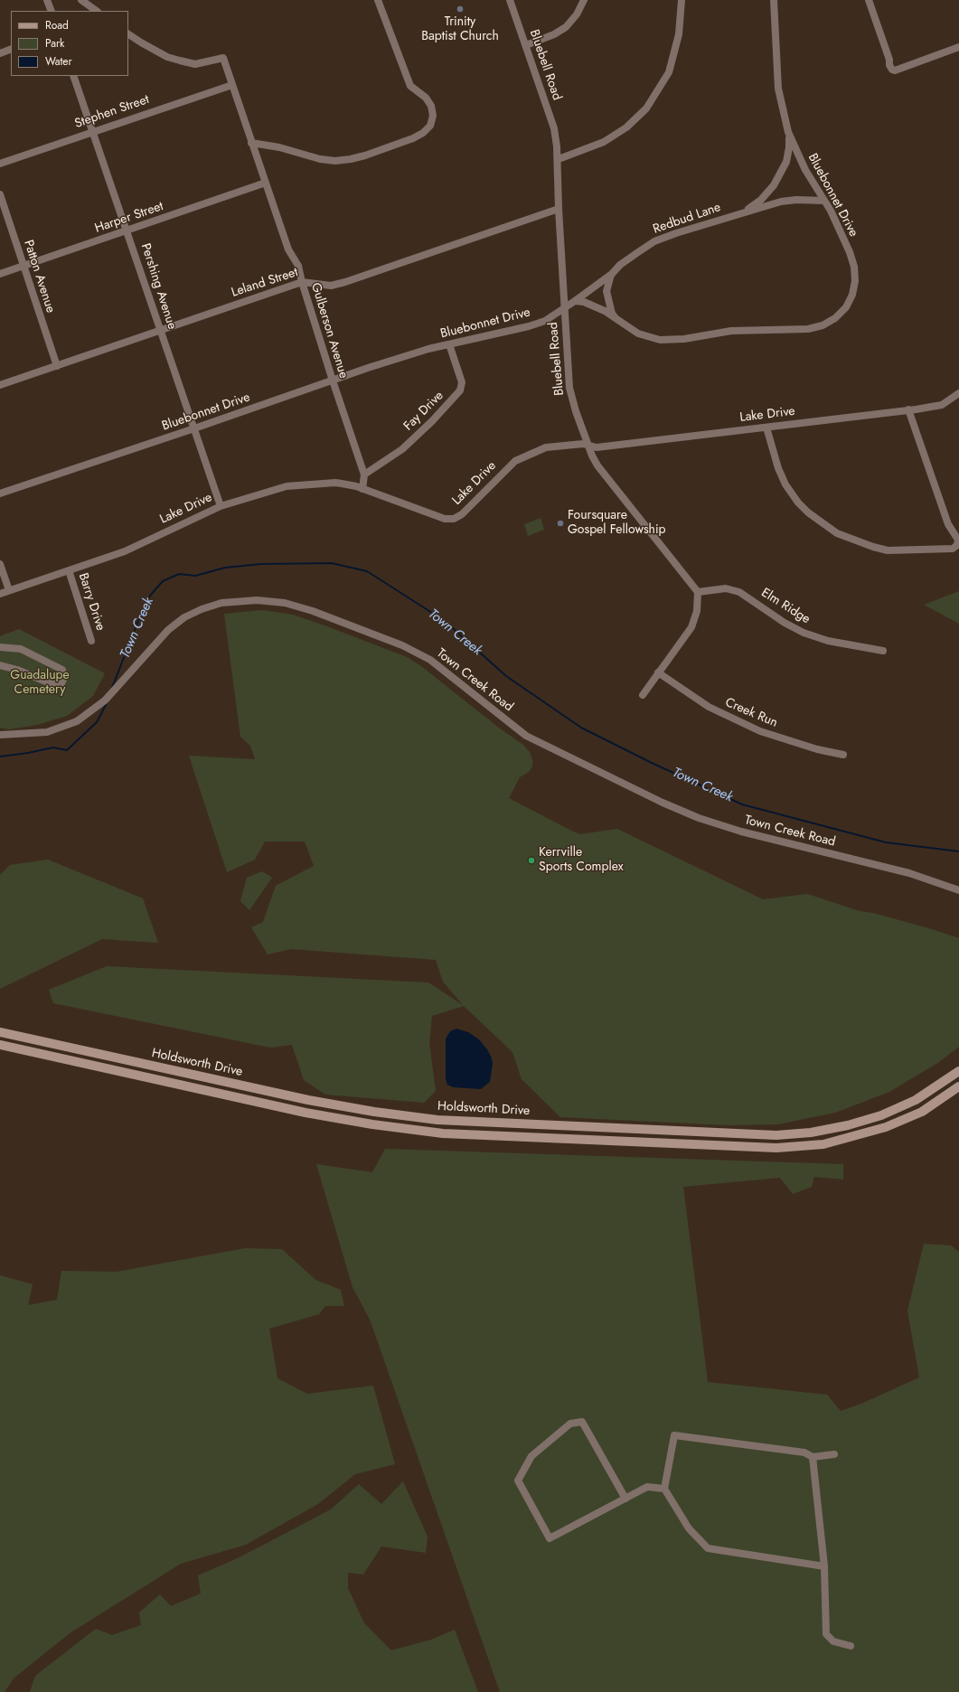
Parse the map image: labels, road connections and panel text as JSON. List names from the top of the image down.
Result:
{
  "streets": {
    "main road": ["Holdsworth Drive"],
    "street": [
      "Bluebell Road",
      "Stephen Street",
      "Bluebonnet Drive",
      "Harper Street",
      "Redbud Lane",
      "Patton Avenue",
      "Leland Street",
      "Pershing Avenue",
      "Gulberson Avenue",
      "Fay Drive",
      "Lake Drive",
      "Barry Drive",
      "Elm Ridge",
      "Town Creek Road",
      "Creek Run"
    ]
  },
  "crossings": [
    ["Bluebell Road", "Bluebonnet Drive"],
    ["Bluebell Road", "Leland Street"],
    ["Bluebell Road", "Lake Drive"],
    ["Bluebell Road", "Elm Ridge"],
    ["Stephen Street", "Pershing Avenue"],
    ["Stephen Street", "Gulberson Avenue"],
    ["Bluebonnet Drive", "Redbud Lane"],
    ["Bluebonnet Drive", "Pershing Avenue"],
    ["Bluebonnet Drive", "Gulberson Avenue"],
    ["Bluebonnet Drive", "Fay Drive"],
    ["Harper Street", "Patton Avenue"],
    ["Harper Street", "Pershing Avenue"],
    ["Harper Street", "Gulberson Avenue"],
    ["Patton Avenue", "Leland Street"],
    ["Leland Street", "Pershing Avenue"],
    ["Leland Street", "Gulberson Avenue"],
    ["Pershing Avenue", "Lake Drive"],
    ["Gulberson Avenue", "Fay Drive"],
    ["Gulberson Avenue", "Lake Drive"],
    ["Lake Drive", "Barry Drive"]
  ],
  "water": ["Town Creek"],
  "parks": ["Guadalupe Cemetery"],
  "places": ["Trinity Baptist Church", "Foursquare Gospel Fellowship", "Kerrville Sports Complex"],
  "legend": ["Road", "Park", "Water"]
}
